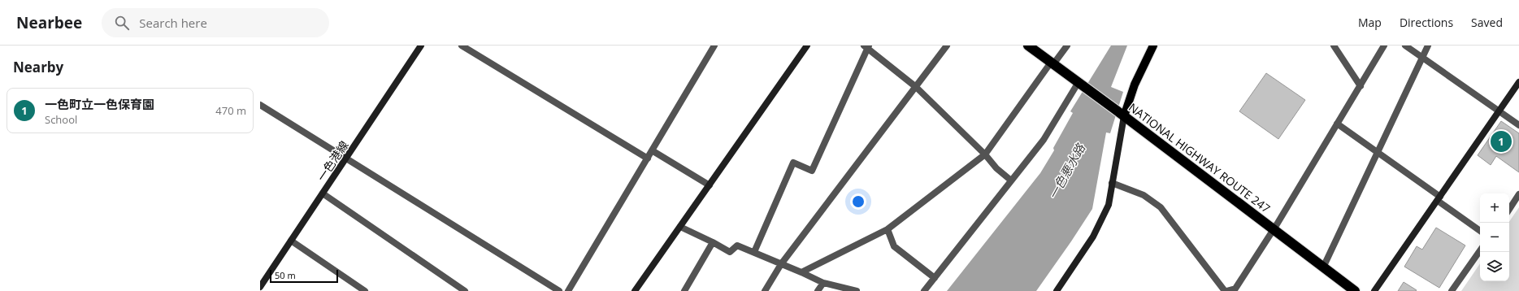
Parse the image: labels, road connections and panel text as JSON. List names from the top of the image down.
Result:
{
  "streets": {
    "highway": ["NATIONAL HIGHWAY ROUTE 247"],
    "street": ["一色港線"]
  },
  "water": ["一色悪水路"],
  "scale_bar": "50 m",
  "page": {
    "header": "Nearbee",
    "search": "Search here",
    "nav": ["Map", "Directions", "Saved"],
    "heading": "Nearby",
    "list": [
      {
        "mark": "1",
        "name": "一色町立一色保育園",
        "note": "School",
        "value": "470 m"
      }
    ],
    "pins": "1",
    "map_buttons": ["+", "−"],
    "scale": "50 m"
  }
}
